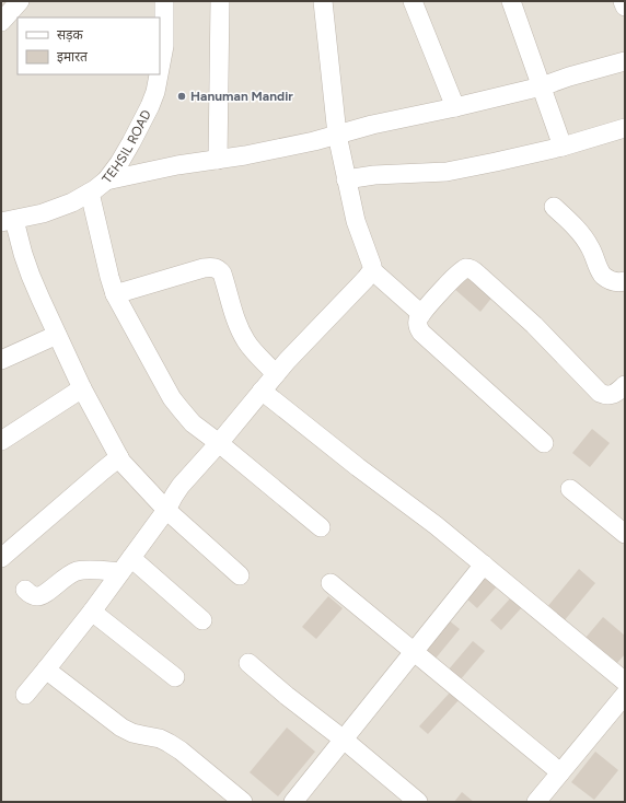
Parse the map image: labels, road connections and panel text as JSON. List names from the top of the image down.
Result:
{
  "streets": {
    "street": ["TEHSIL ROAD"]
  },
  "places": ["Hanuman Mandir"],
  "legend": ["सड़क", "इमारत"]
}
